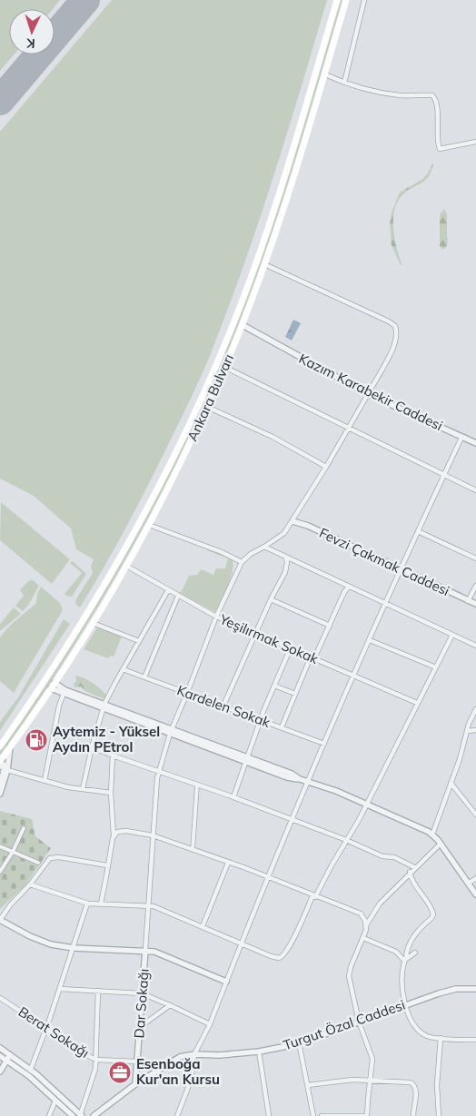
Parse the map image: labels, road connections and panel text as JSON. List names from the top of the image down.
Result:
{
  "streets": {
    "main road": ["Ankara Bulvarı"],
    "street": [
      "Kazım Karabekir Caddesi",
      "Fevzi Çakmak Caddesi",
      "Yeşilırmak Sokak",
      "Kardelen Sokak",
      "Dar Sokağı",
      "Turgut Özal Caddesi",
      "Berat Sokağı"
    ]
  },
  "crossings": [
    ["Kazım Karabekir Caddesi", "Ankara Bulvarı"],
    ["Ankara Bulvarı", "Yeşilırmak Sokak"],
    ["Dar Sokağı", "Turgut Özal Caddesi"],
    ["Dar Sokağı", "Berat Sokağı"]
  ],
  "places": {
    "fuel station": ["Aytemiz - Yüksel Aydın PEtrol"],
    "office": ["Esenboğa Kur'an Kursu"]
  },
  "north": "bottom"
}
